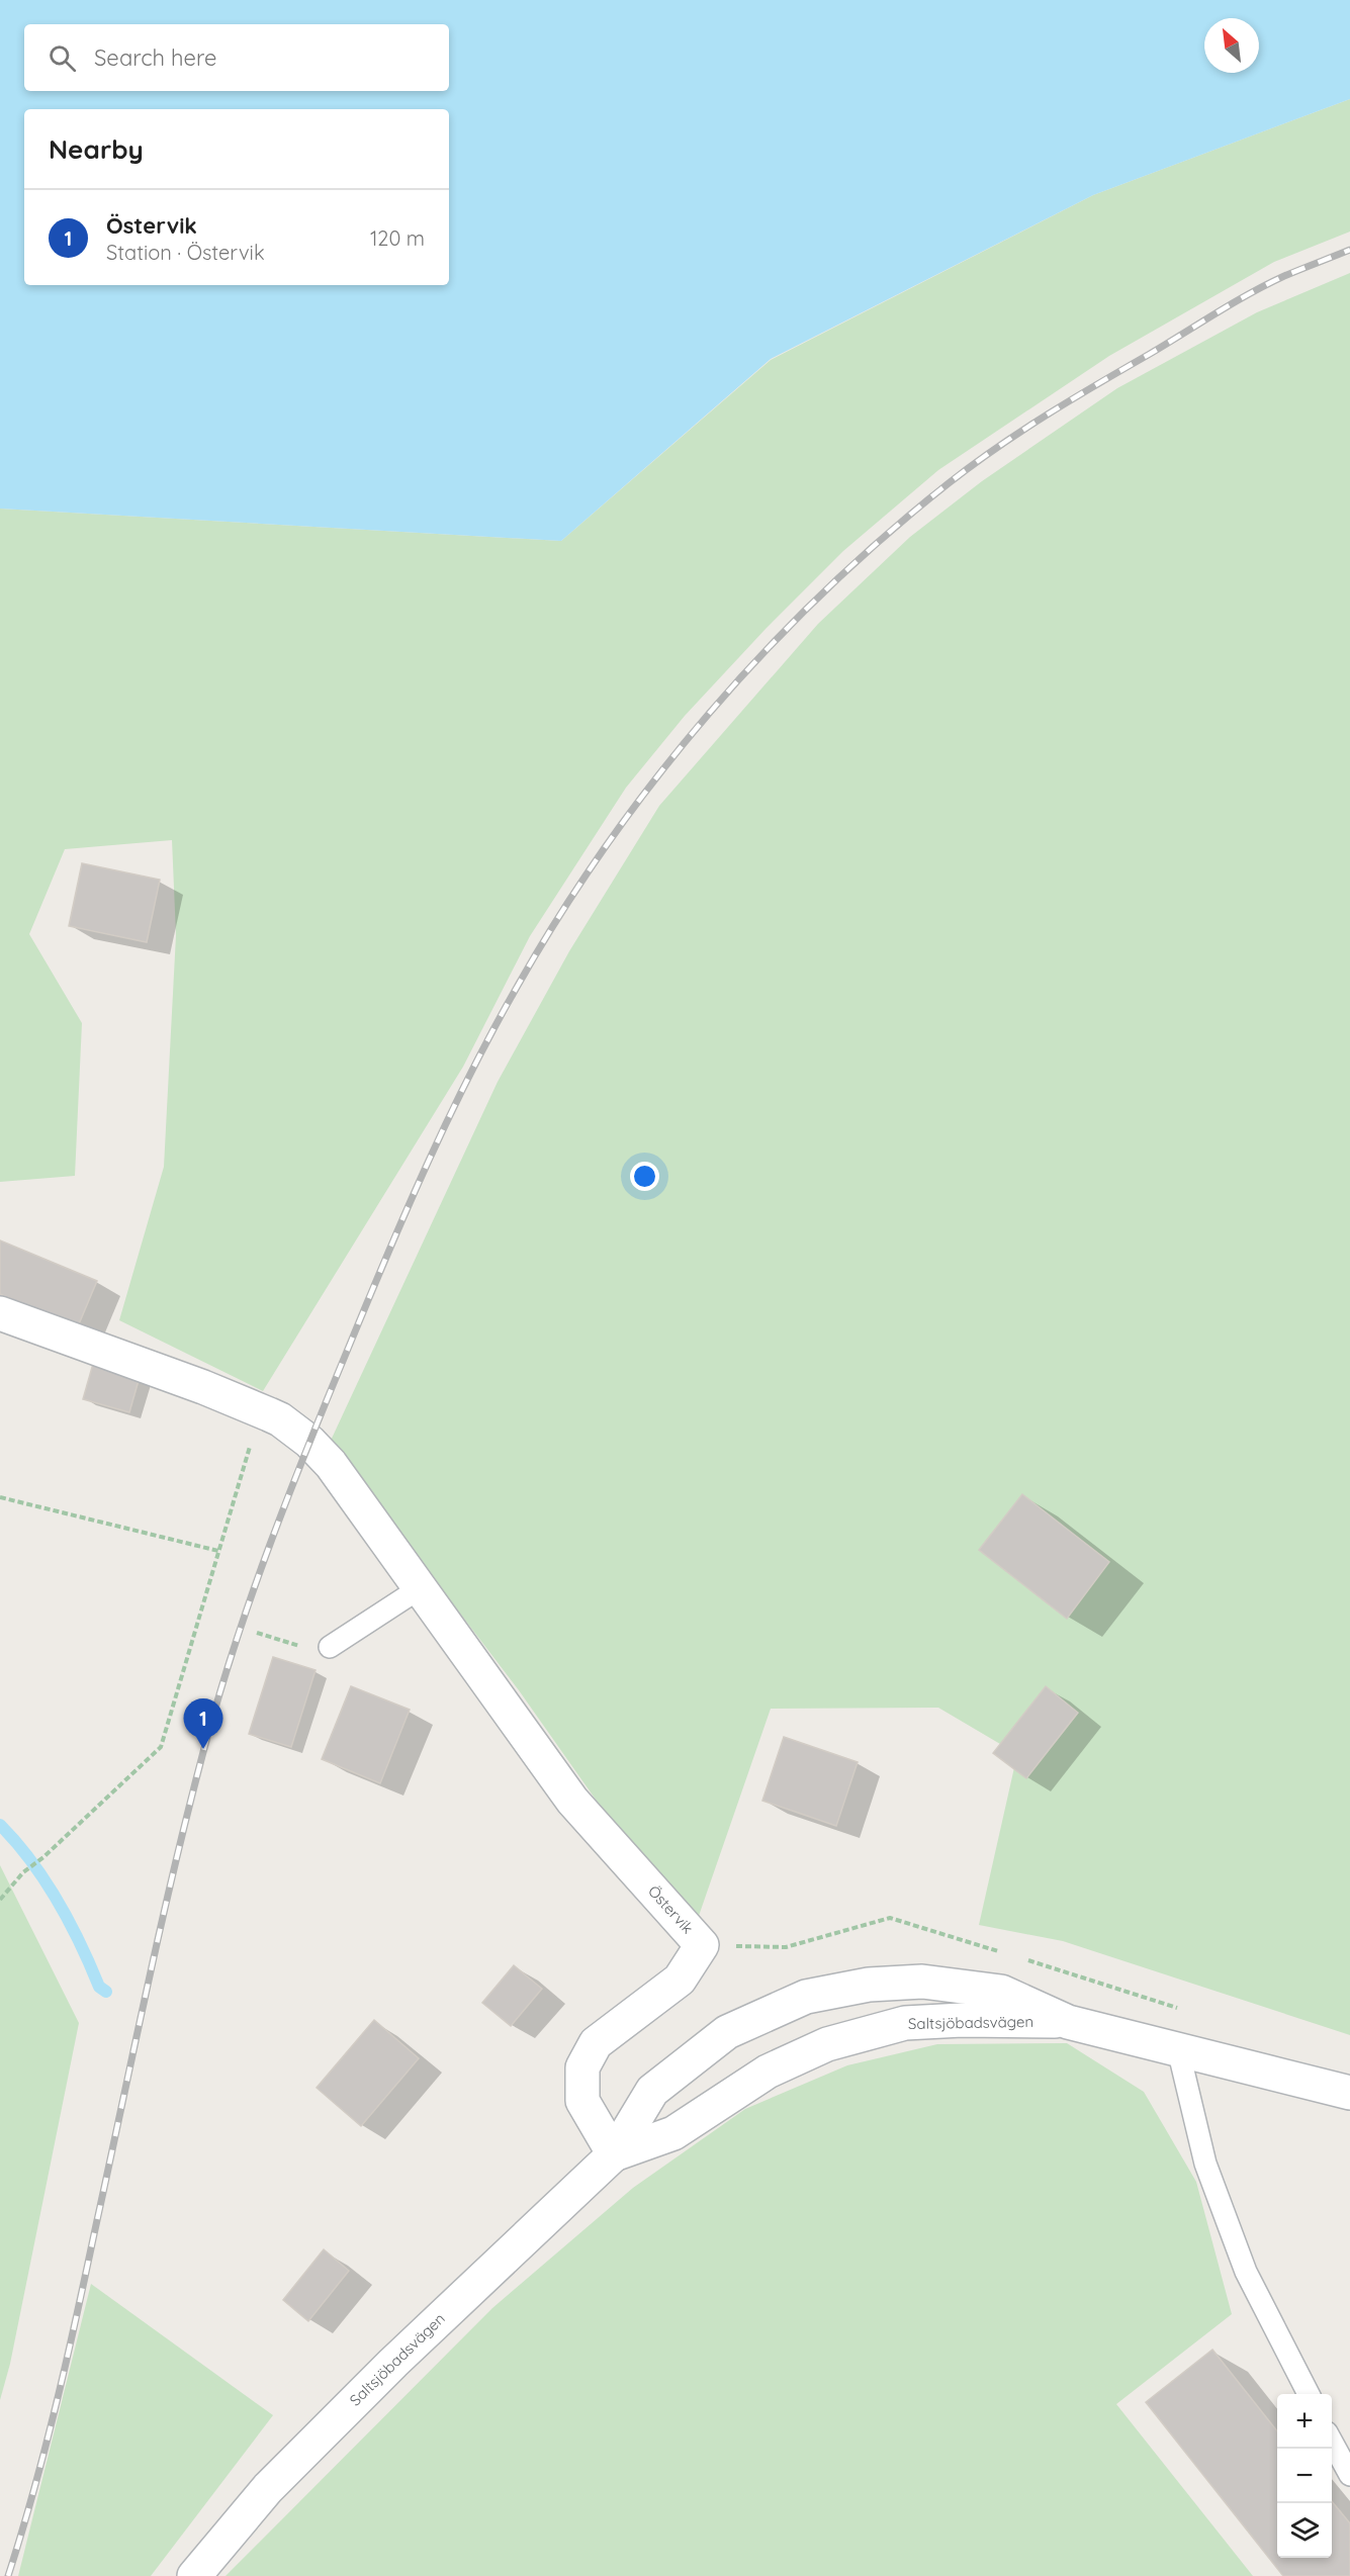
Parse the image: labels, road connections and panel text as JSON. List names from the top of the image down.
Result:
{
  "streets": {
    "street": ["Östervik", "Saltsjöbadsvägen"]
  },
  "crossings": [
    ["Östervik", "Saltsjöbadsvägen"]
  ],
  "north": "top left",
  "page": {
    "search": "Search here",
    "heading": "Nearby",
    "list": [
      {
        "mark": "1",
        "name": "Östervik",
        "note": "Station · Östervik",
        "value": "120 m"
      }
    ],
    "pins": "1",
    "map_buttons": ["+", "−"]
  }
}
